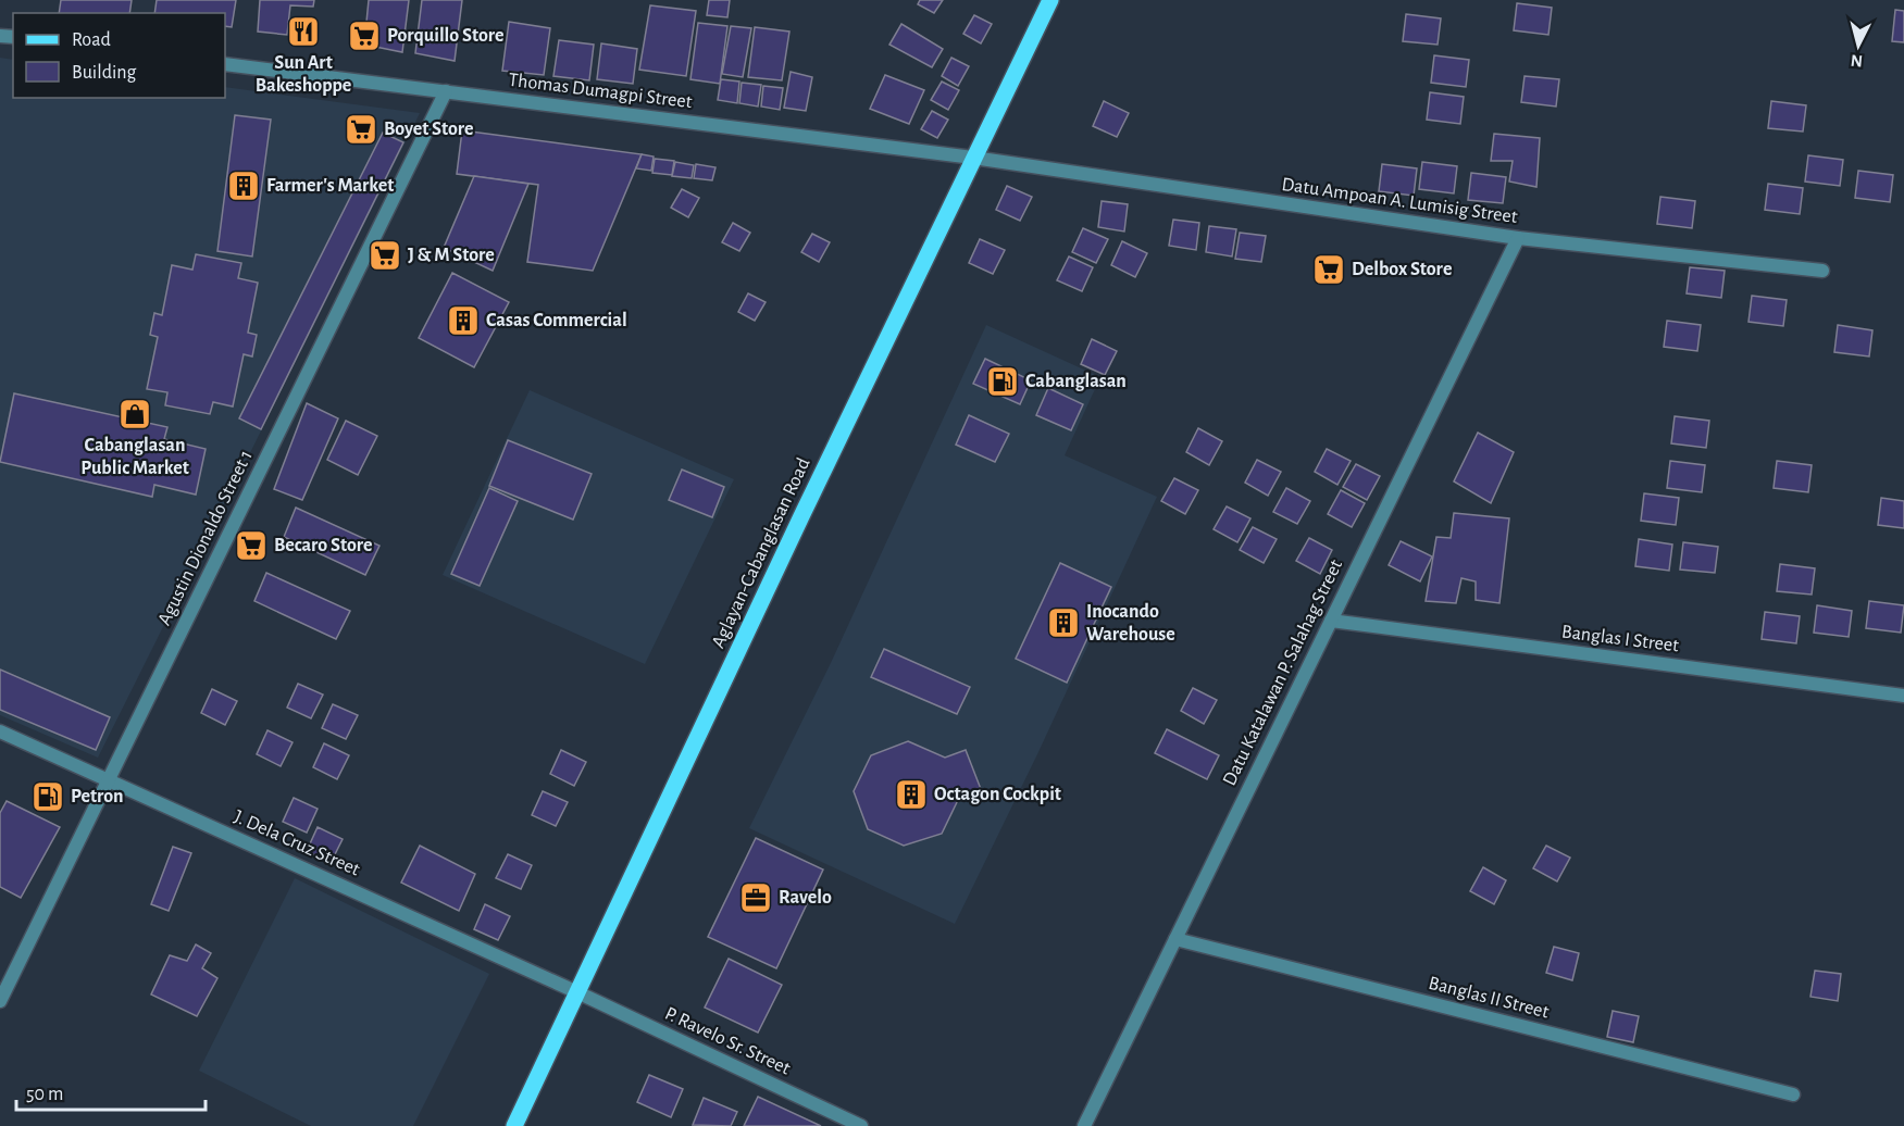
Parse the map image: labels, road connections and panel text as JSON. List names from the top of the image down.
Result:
{
  "streets": {
    "main road": ["Aglayan-Cabanglasan Road"],
    "street": [
      "Thomas Dumagpi Street",
      "Datu Ampoan A. Lumisig Street",
      "Agustin Dionaldo Street 1",
      "Banglas I Street",
      "Datu Katalawan P. Salahag Street",
      "J. Dela Cruz Street",
      "Banglas II Street",
      "P. Ravelo Sr. Street"
    ]
  },
  "crossings": [
    ["Thomas Dumagpi Street", "Datu Ampoan A. Lumisig Street"],
    ["Thomas Dumagpi Street", "Agustin Dionaldo Street 1"],
    ["Thomas Dumagpi Street", "Aglayan-Cabanglasan Road"],
    ["Datu Ampoan A. Lumisig Street", "Aglayan-Cabanglasan Road"],
    ["Datu Ampoan A. Lumisig Street", "Datu Katalawan P. Salahag Street"],
    ["Agustin Dionaldo Street 1", "J. Dela Cruz Street"],
    ["Aglayan-Cabanglasan Road", "J. Dela Cruz Street"],
    ["Aglayan-Cabanglasan Road", "P. Ravelo Sr. Street"],
    ["Banglas I Street", "Datu Katalawan P. Salahag Street"],
    ["Datu Katalawan P. Salahag Street", "Banglas II Street"],
    ["J. Dela Cruz Street", "P. Ravelo Sr. Street"]
  ],
  "places": {
    "restaurant": ["Sun Art Bakeshoppe"],
    "supermarket": [
      "Porquillo Store",
      "Boyet Store",
      "J & M Store",
      "Delbox Store",
      "Becaro Store"
    ],
    "building": [
      "Farmer's Market",
      "Casas Commercial",
      "Inocando Warehouse",
      "Octagon Cockpit"
    ],
    "fuel station": ["Cabanglasan", "Petron"],
    "shop": ["Cabanglasan Public Market"],
    "office": ["Ravelo"]
  },
  "legend": ["Road", "Building"],
  "scale_bar": "50 m",
  "north": "bottom"
}
